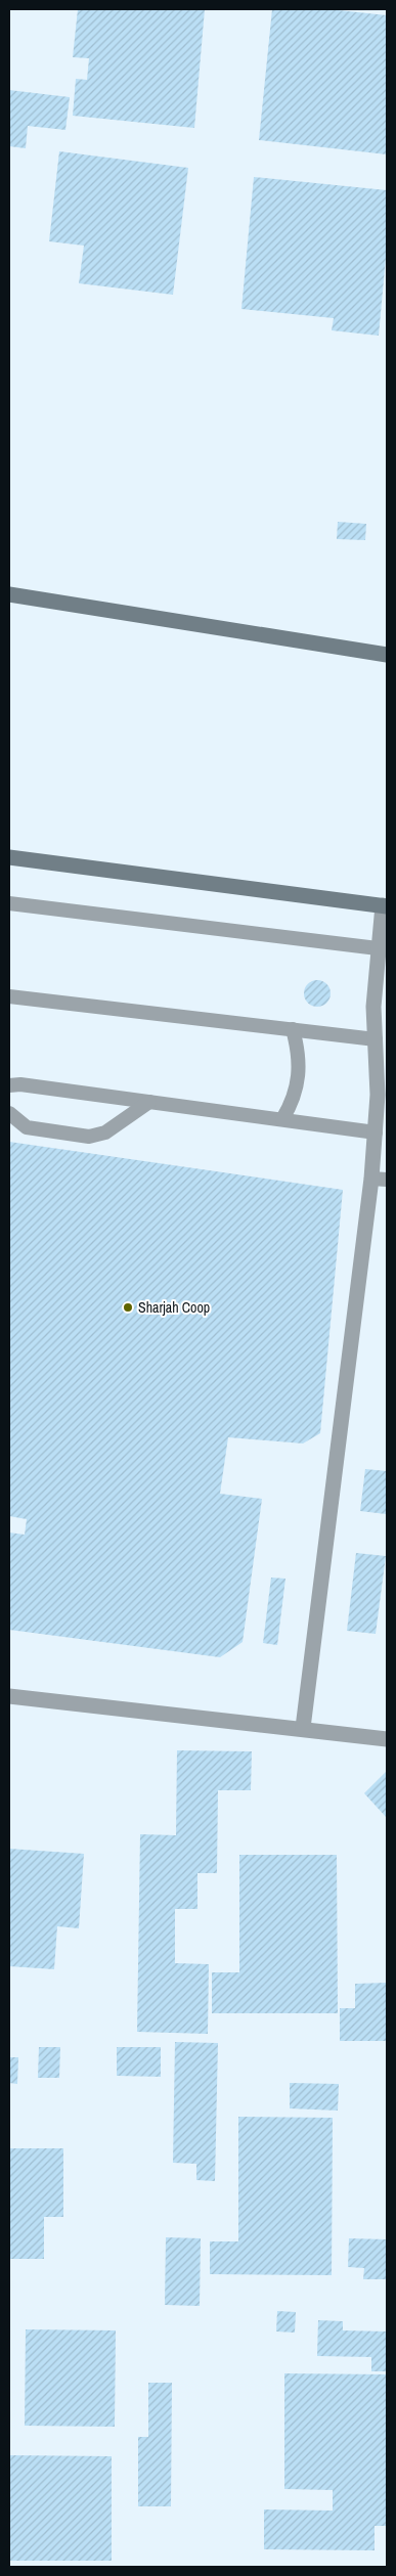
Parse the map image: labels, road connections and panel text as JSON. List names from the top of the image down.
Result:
{
  "places": ["Sharjah Coop"]
}
